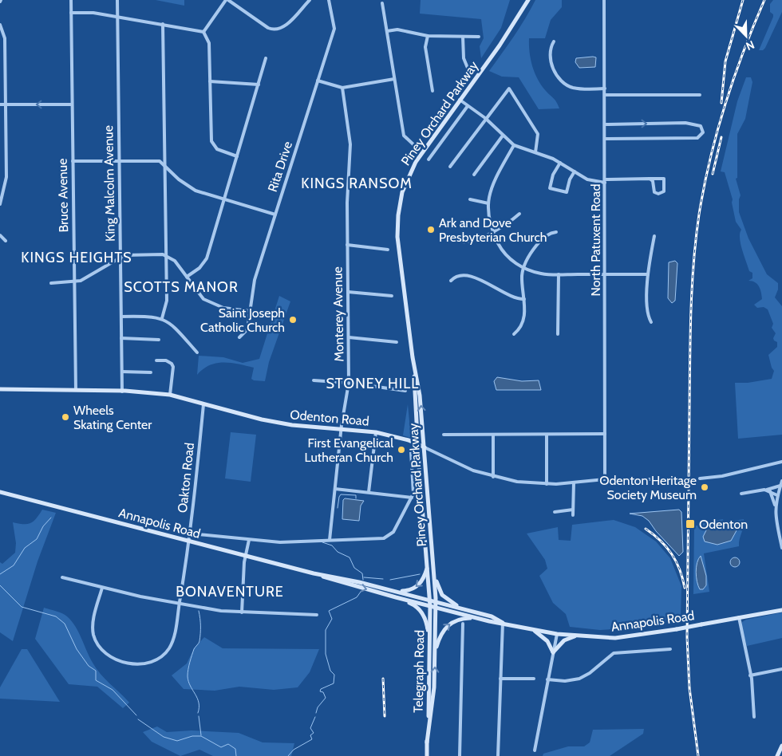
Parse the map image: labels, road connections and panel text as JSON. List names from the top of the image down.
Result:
{
  "streets": {
    "main road": [
      "Piney Orchard Parkway",
      "Odenton Road",
      "Annapolis Road",
      "Telegraph Road"
    ],
    "street": [
      "Rita Drive",
      "King Malcolm Avenue",
      "Bruce Avenue",
      "North Patuxent Road",
      "Monterey Avenue",
      "Oakton Road"
    ]
  },
  "crossings": [
    ["Piney Orchard Parkway", "Odenton Road"],
    ["Piney Orchard Parkway", "Annapolis Road"],
    ["Piney Orchard Parkway", "Telegraph Road"],
    ["King Malcolm Avenue", "Odenton Road"],
    ["Bruce Avenue", "Odenton Road"],
    ["North Patuxent Road", "Odenton Road"],
    ["Monterey Avenue", "Odenton Road"],
    ["Odenton Road", "Oakton Road"],
    ["Oakton Road", "Annapolis Road"],
    ["Annapolis Road", "Telegraph Road"]
  ],
  "districts": [
    "KINGS RANSOM",
    "KINGS HEIGHTS",
    "SCOTTS MANOR",
    "STONEY HILL",
    "BONAVENTURE"
  ],
  "places": {
    "other": [
      "Ark and Dove Presbyterian Church",
      "Saint Joseph Catholic Church",
      "Wheels Skating Center",
      "First Evangelical Lutheran Church",
      "Odenton Heritage Society Museum"
    ],
    "transit": ["Odenton"]
  },
  "north": "bottom right"
}
